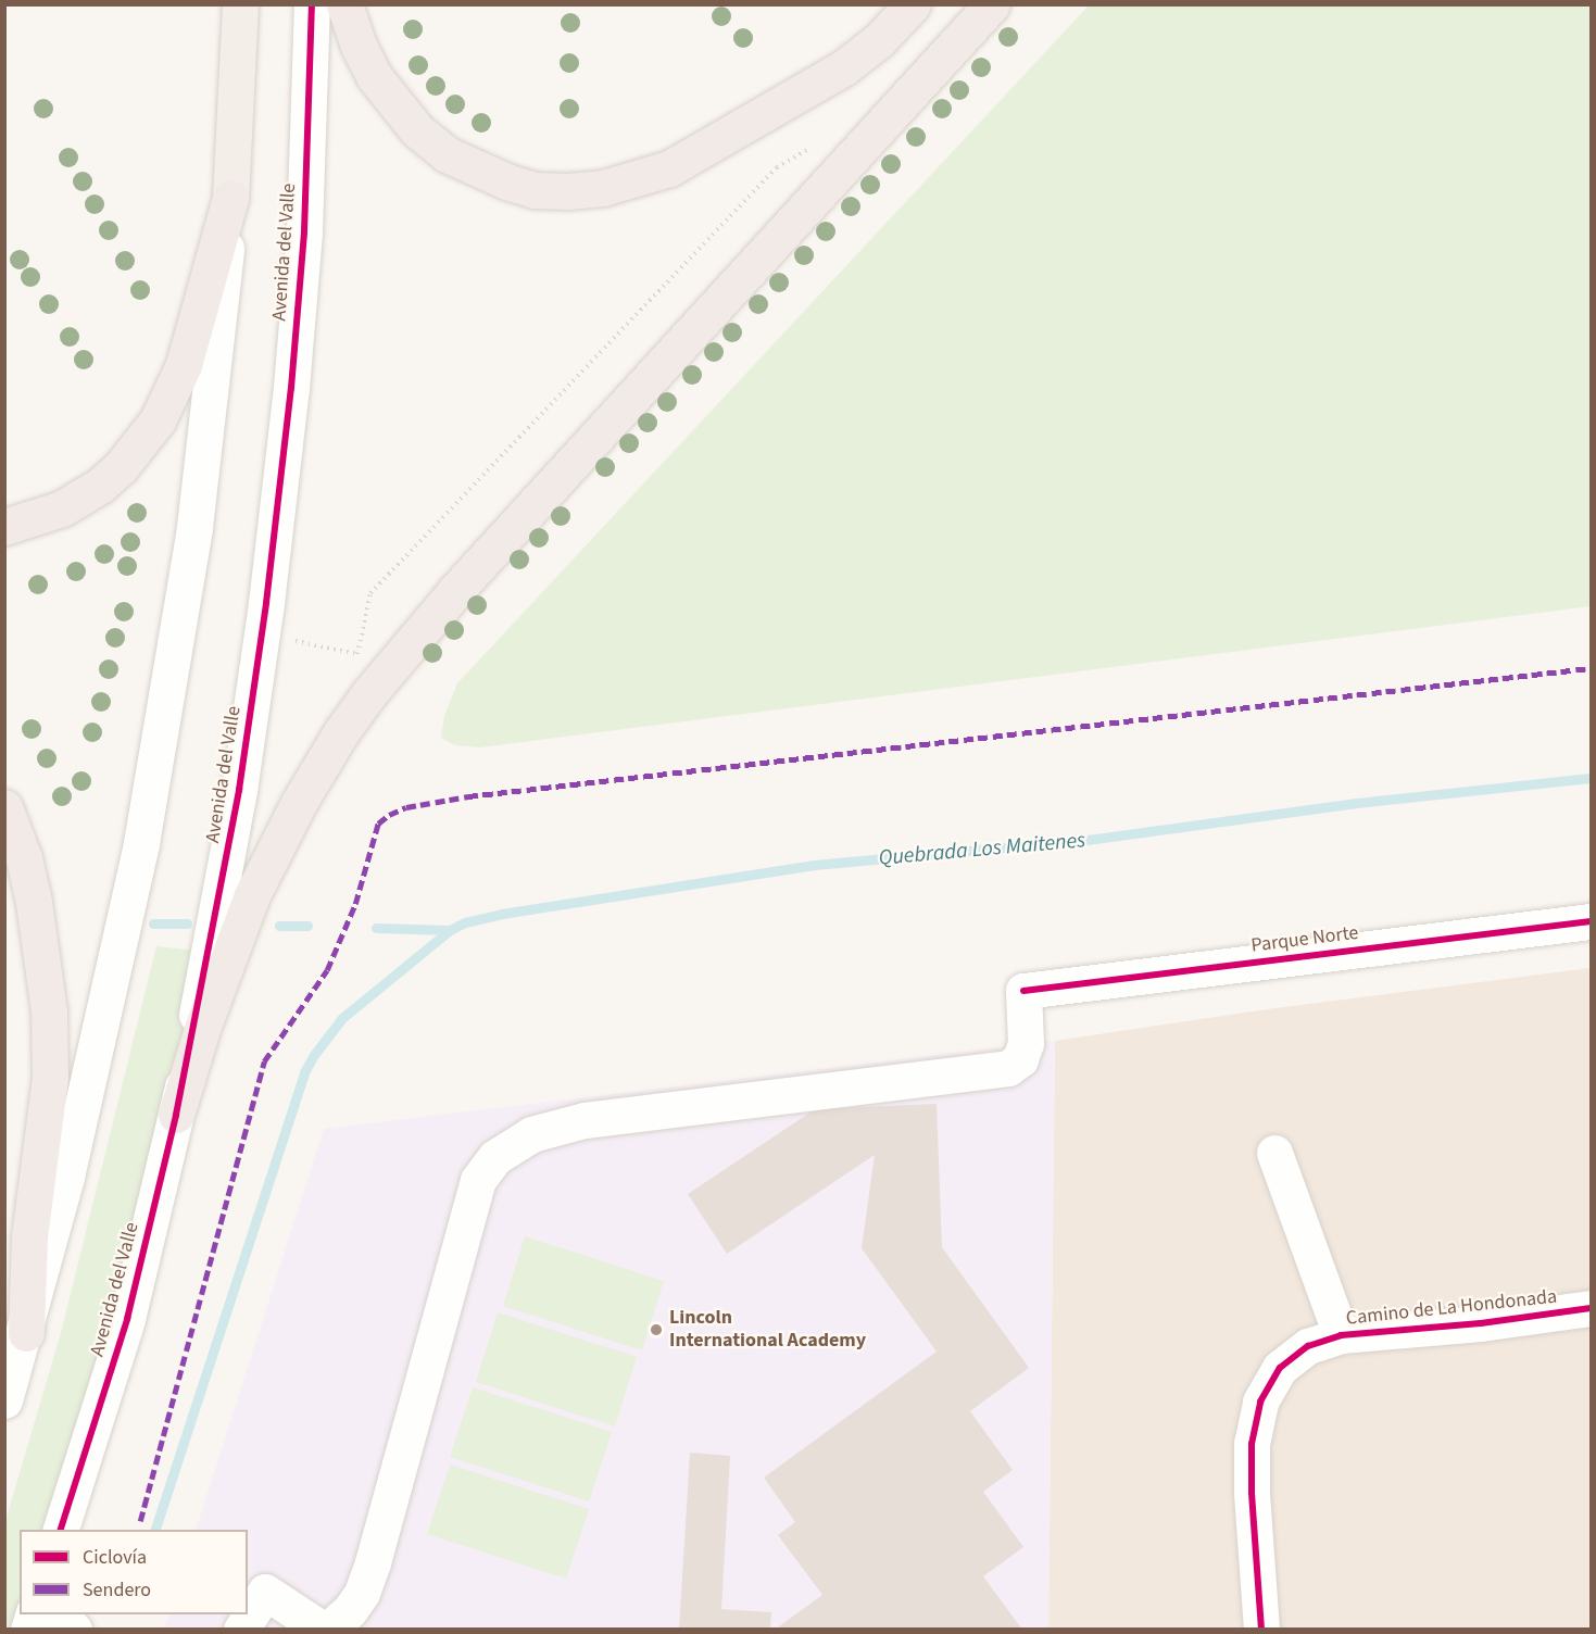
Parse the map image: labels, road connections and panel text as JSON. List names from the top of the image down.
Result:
{
  "streets": {
    "street": ["Avenida del Valle", "Parque Norte", "Camino de La Hondonada"]
  },
  "water": ["Quebrada Los Maitenes"],
  "places": ["Lincoln International Academy"],
  "legend": ["Ciclovía", "Sendero"]
}
